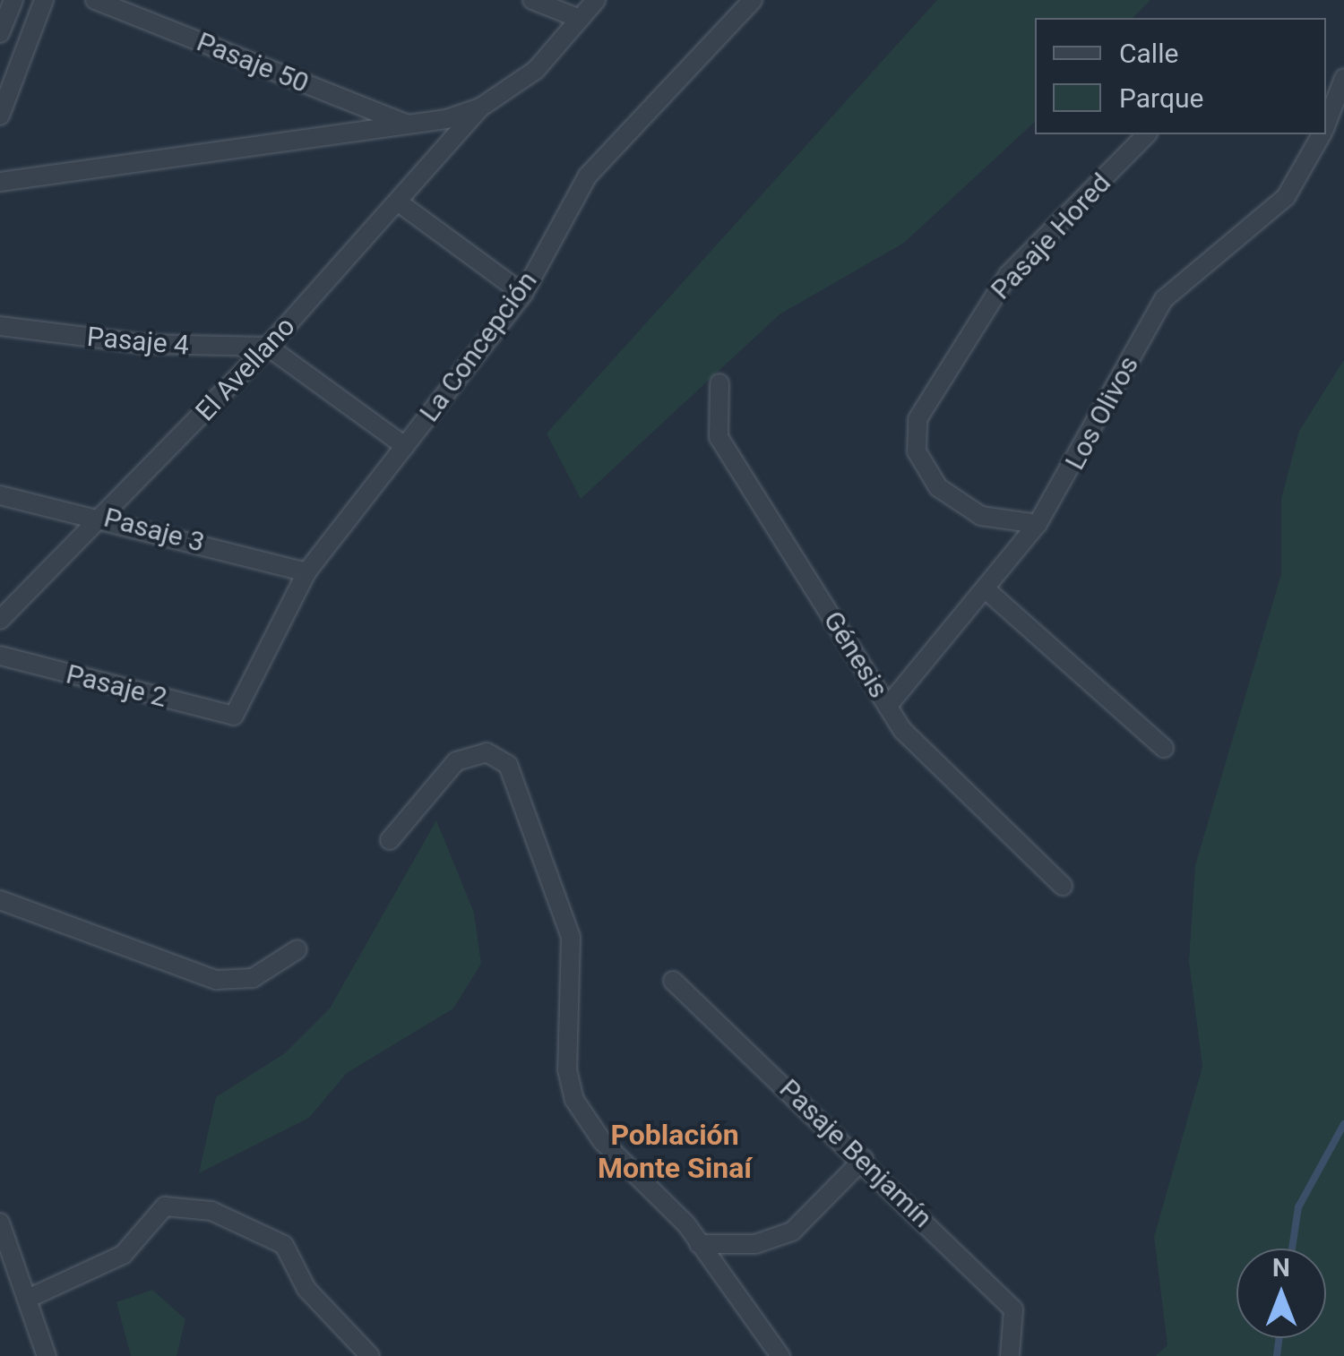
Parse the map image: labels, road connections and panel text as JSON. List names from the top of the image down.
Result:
{
  "streets": {
    "street": [
      "Pasaje 50",
      "Pasaje Hored",
      "Pasaje 4",
      "La Concepción",
      "El Avellano",
      "Los Olivos",
      "Pasaje 3",
      "Génesis",
      "Pasaje 2",
      "Pasaje Benjamín"
    ]
  },
  "crossings": [
    ["Pasaje 50", "El Avellano"],
    ["Pasaje Hored", "Los Olivos"],
    ["Pasaje 4", "El Avellano"],
    ["La Concepción", "Pasaje 3"],
    ["La Concepción", "Pasaje 2"],
    ["El Avellano", "Pasaje 3"],
    ["Los Olivos", "Génesis"]
  ],
  "districts": ["Población Monte Sinaí"],
  "legend": ["Calle", "Parque"],
  "north": "top"
}
